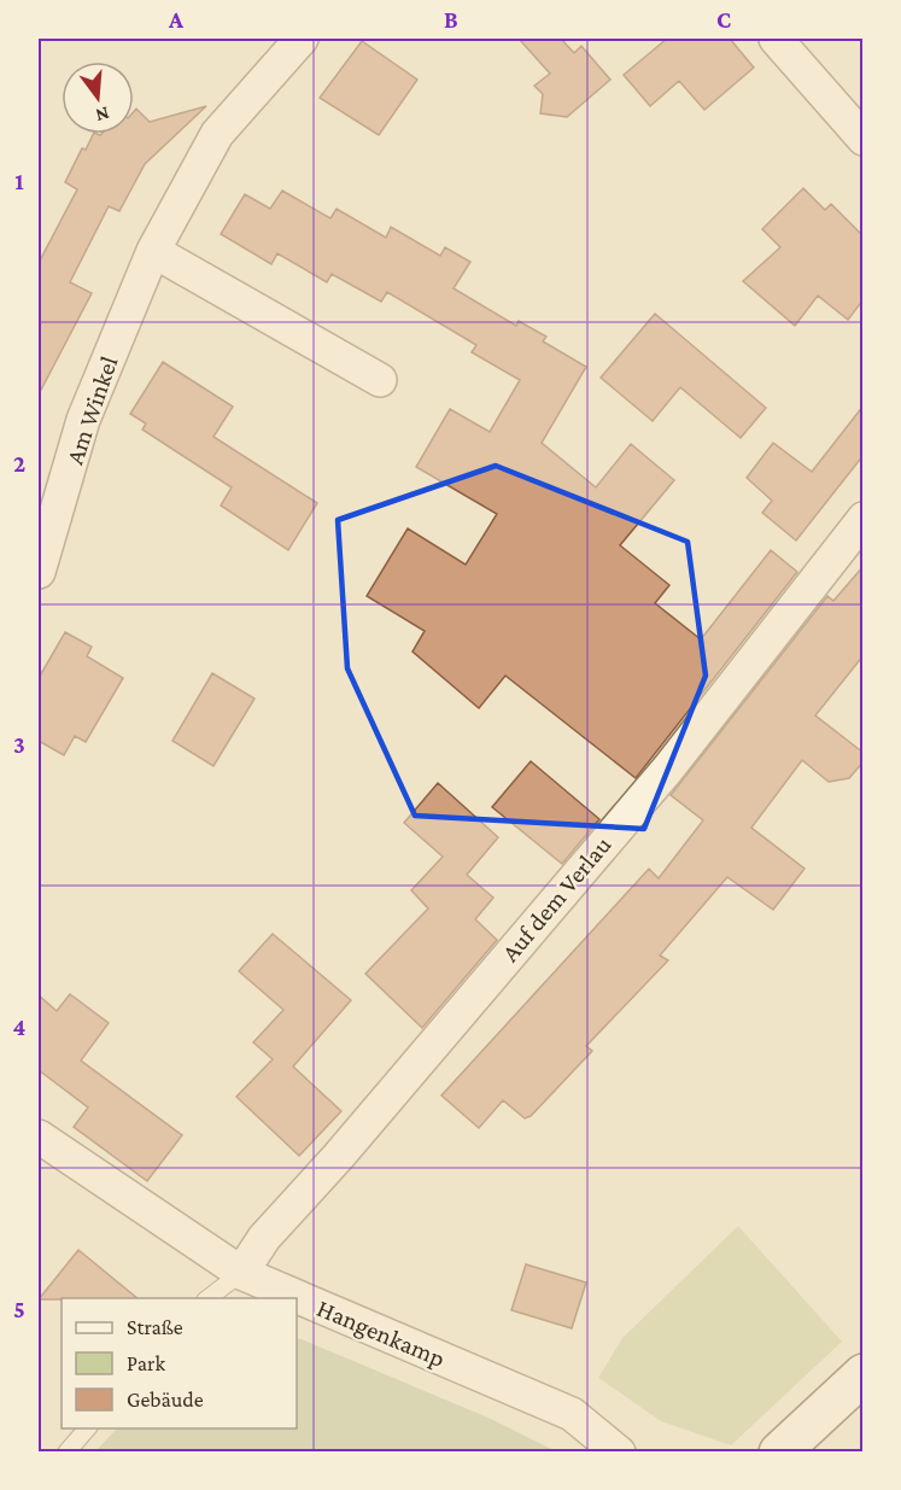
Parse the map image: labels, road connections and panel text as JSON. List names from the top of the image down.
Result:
{
  "streets": {
    "street": ["Am Winkel", "Auf dem Verlau", "Hangenkamp"]
  },
  "crossings": [
    ["Auf dem Verlau", "Hangenkamp"]
  ],
  "legend": ["Straße", "Park", "Gebäude"],
  "north": "bottom",
  "grid": {
    "columns": ["A", "B", "C"],
    "rows": [
      "1",
      "2",
      "3",
      "4",
      "5"
    ]
  }
}
